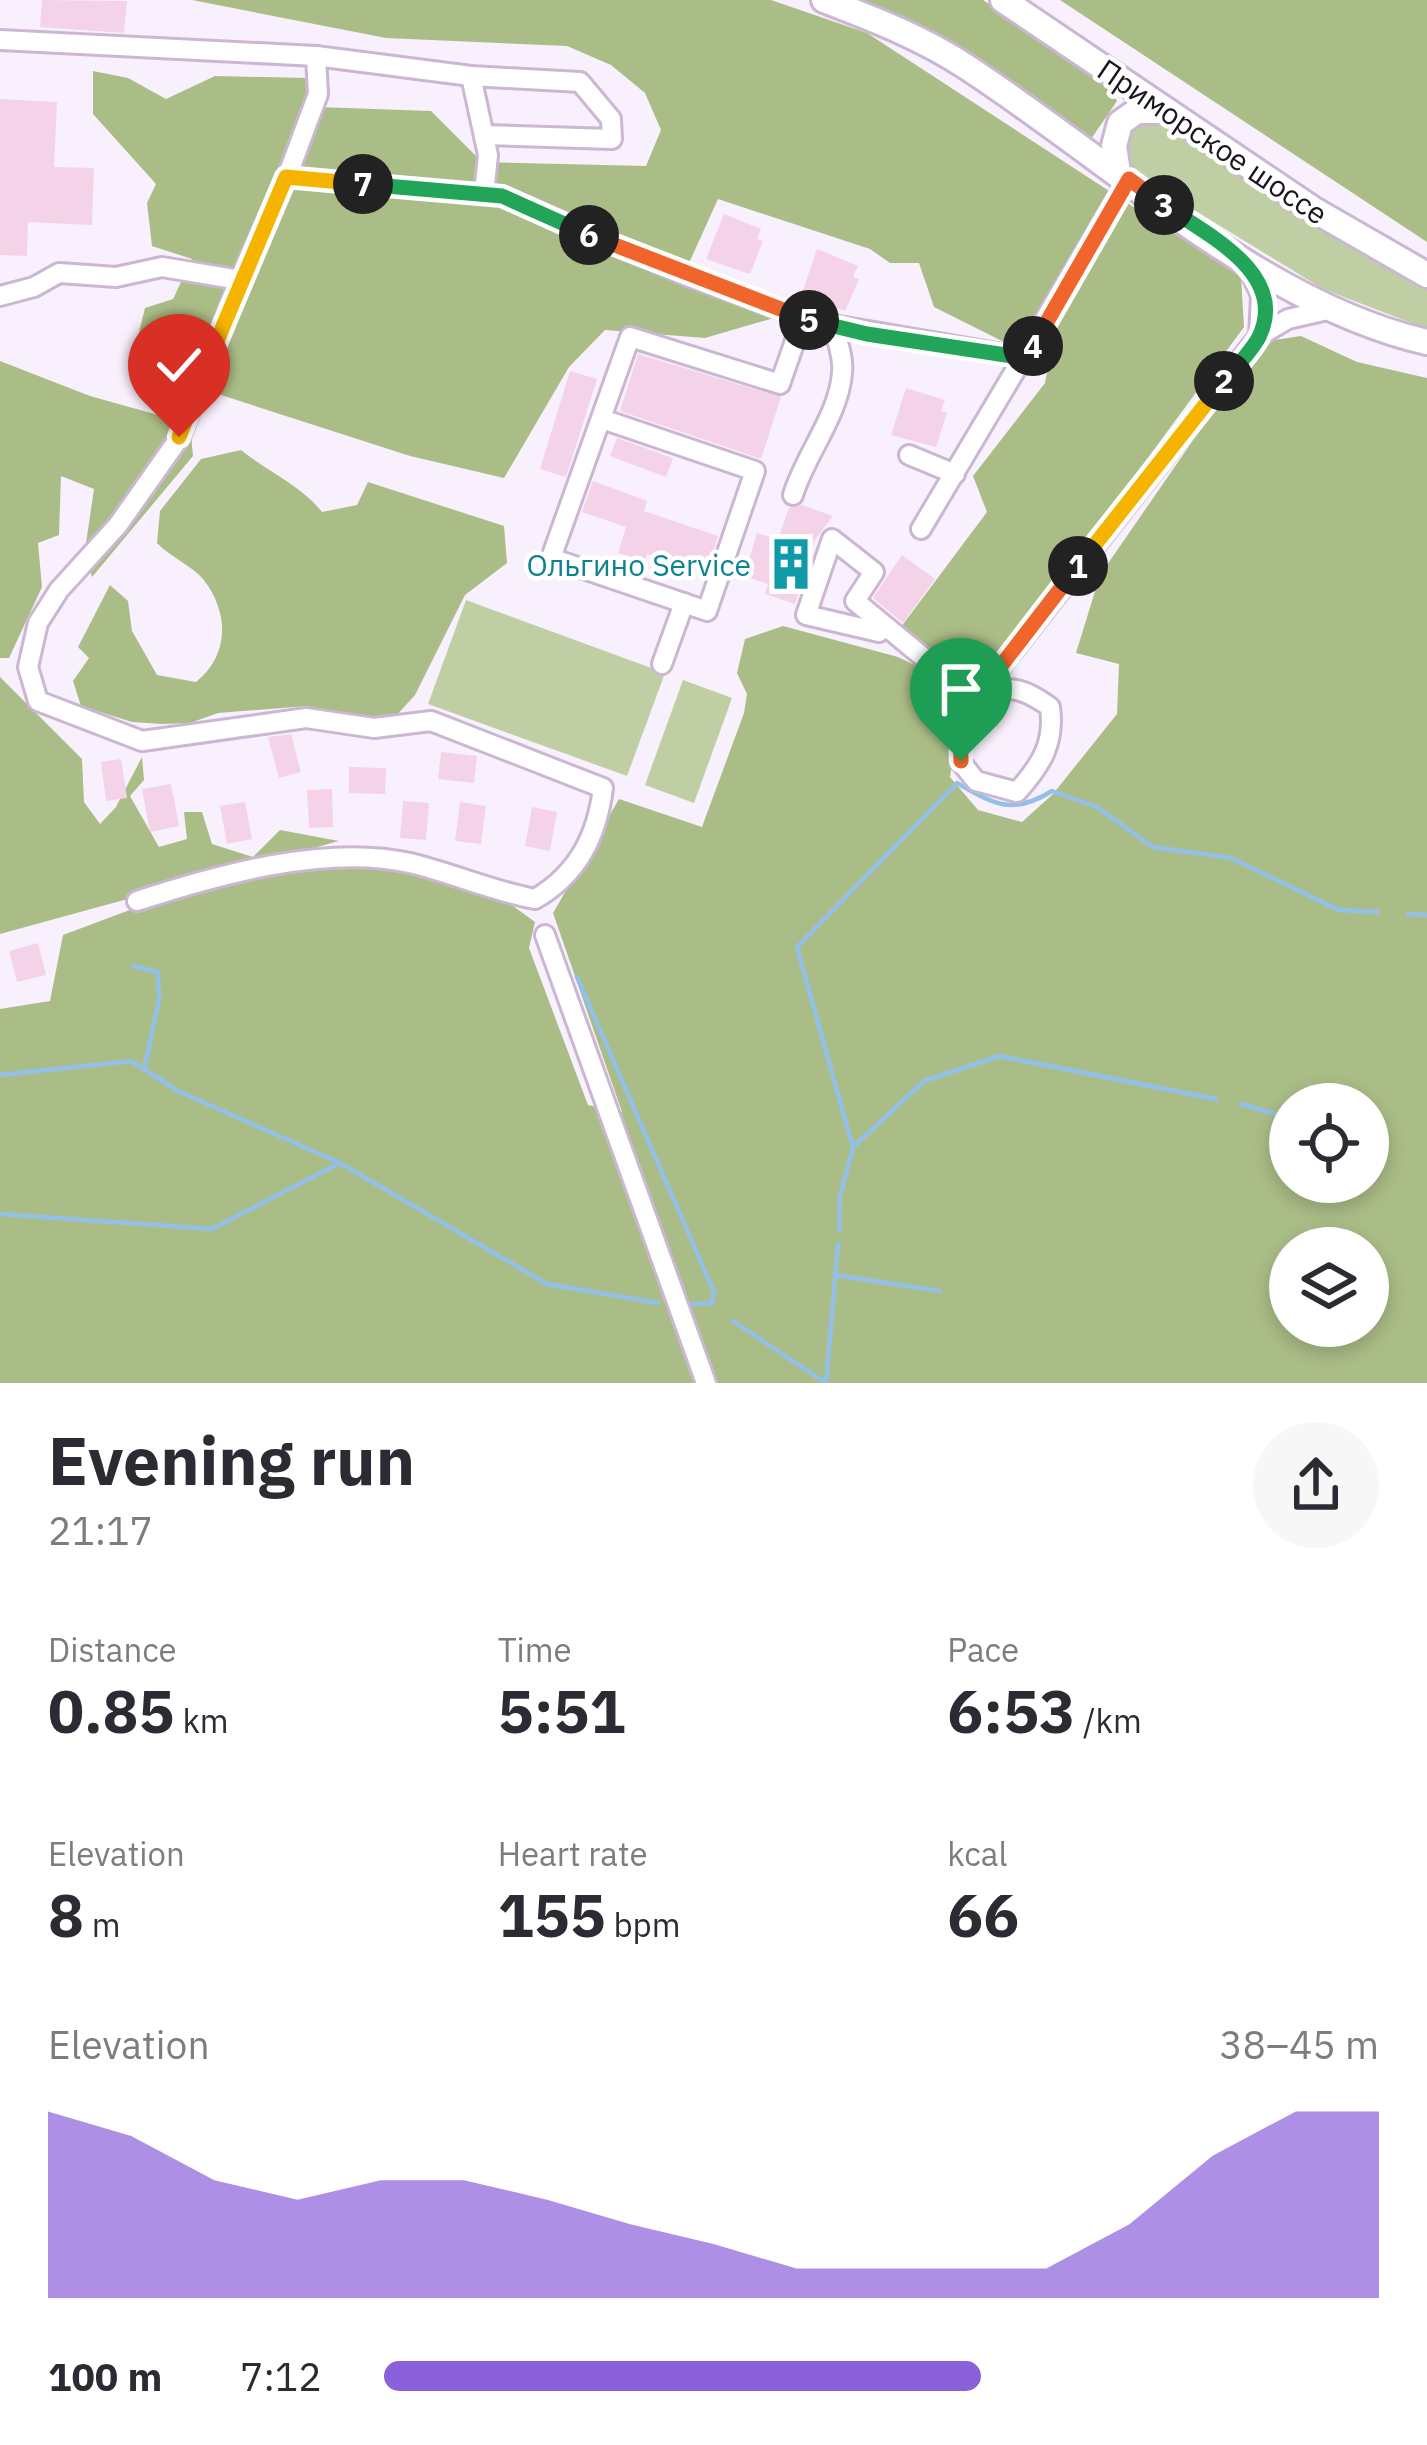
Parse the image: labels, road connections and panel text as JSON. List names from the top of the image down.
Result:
{
  "streets": {
    "main road": ["Приморское шоссе"]
  },
  "places": {
    "building": ["Ольгино Service"]
  },
  "page": {
    "pins": [
      "7",
      "3",
      "6",
      "5",
      "4",
      "2",
      "1"
    ],
    "heading": ["Evening run", "21:17"],
    "stats": [
      ["Distance", "0.85 km"],
      ["Time", "5:51"],
      ["Pace", "6:53 /km"],
      ["Elevation", "8 m"],
      ["Heart rate", "155 bpm"],
      ["kcal", "66"]
    ],
    "chart": ["Elevation", "38–45 m"],
    "list": [
      {
        "name": "100 m",
        "note": "7:12"
      }
    ]
  }
}
